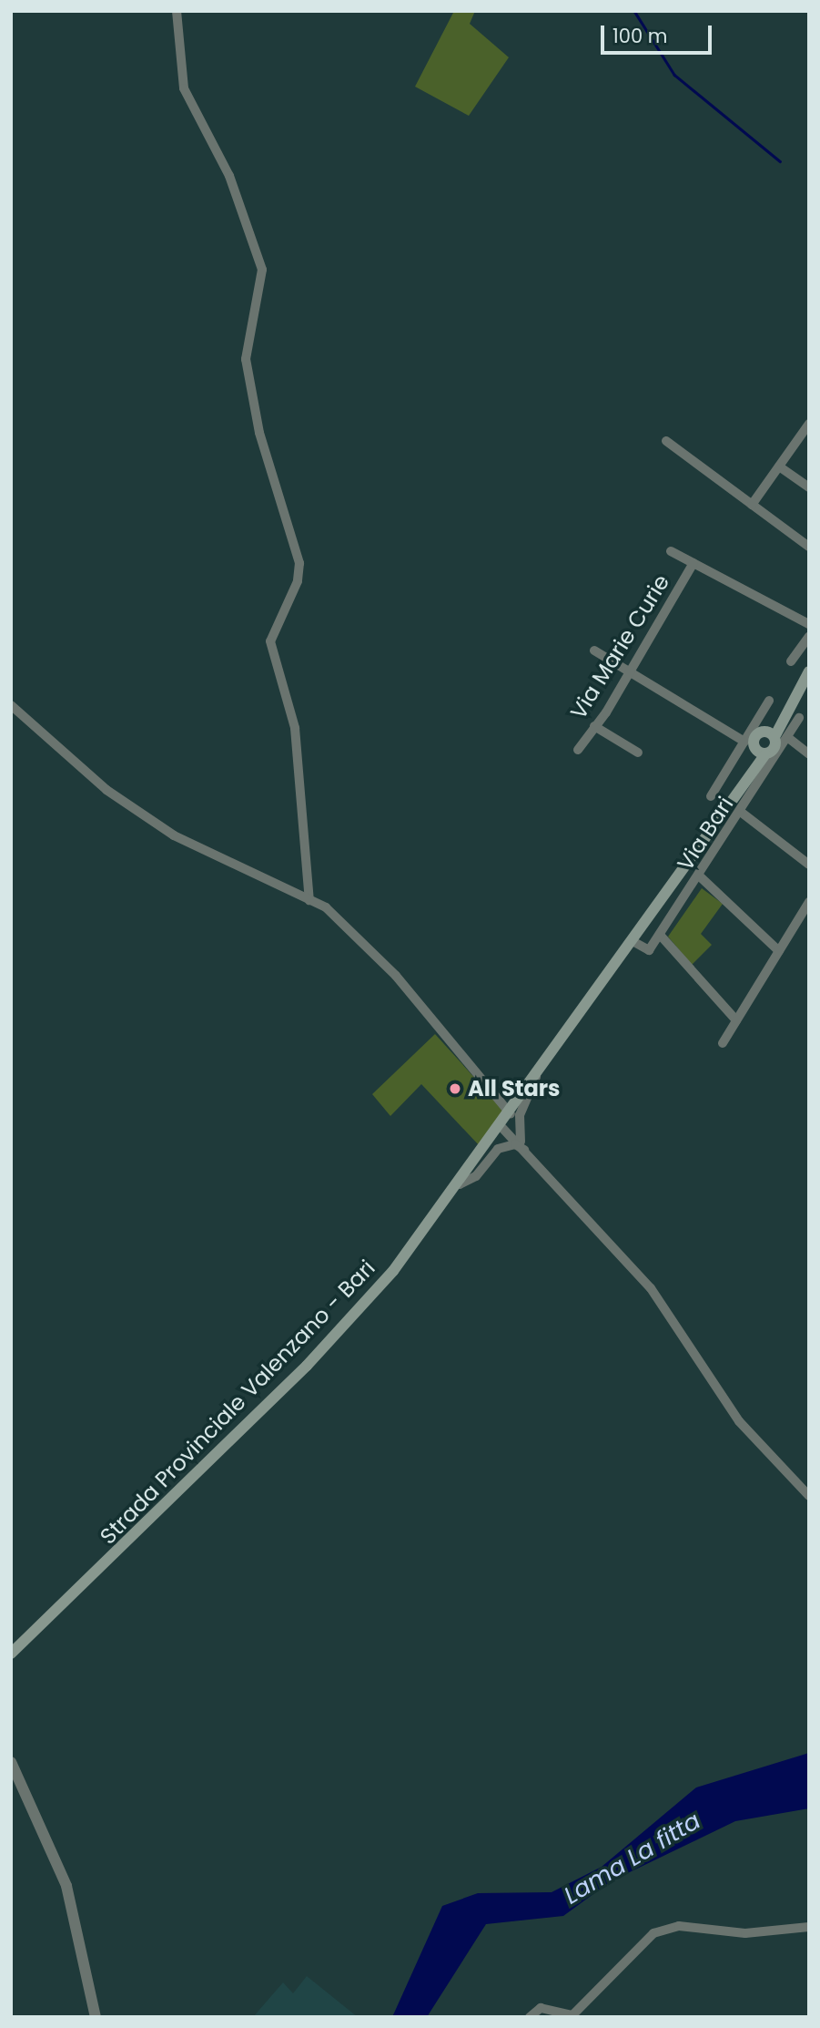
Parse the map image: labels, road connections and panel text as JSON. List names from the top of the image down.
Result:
{
  "streets": {
    "main road": ["Via Bari", "Strada Provinciale Valenzano - Bari"],
    "street": ["Via Marie Curie"]
  },
  "crossings": [
    ["Via Bari", "Strada Provinciale Valenzano - Bari"]
  ],
  "water": ["Lama La fitta"],
  "places": ["All Stars"],
  "scale_bar": "100 m"
}
